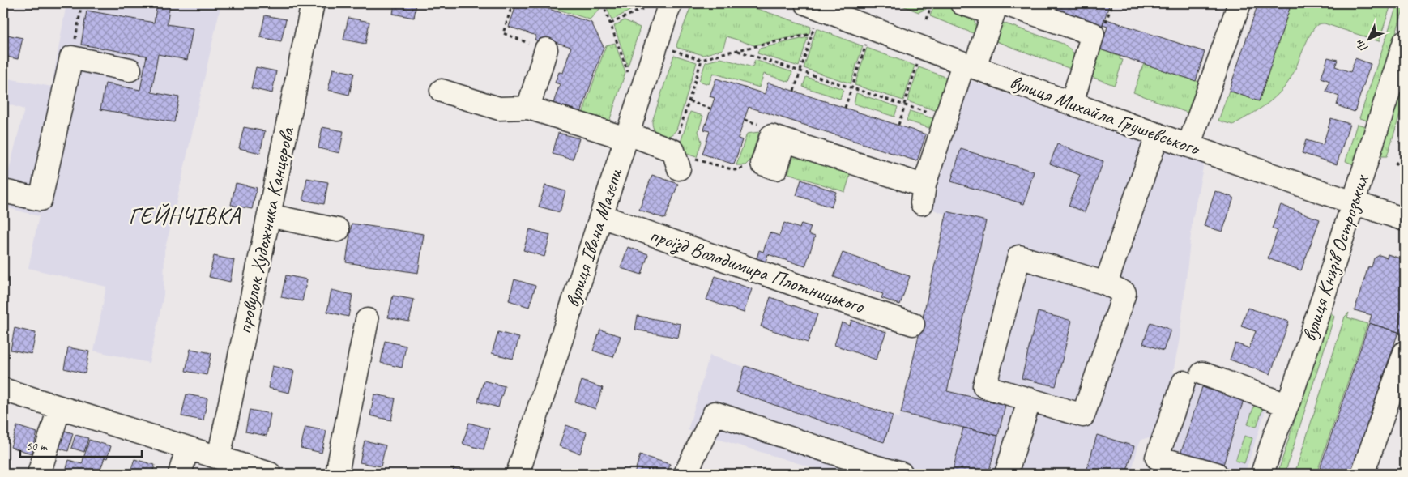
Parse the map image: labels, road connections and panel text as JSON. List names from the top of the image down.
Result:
{
  "streets": {
    "main road": [
      "вулиця Михайла Грушевського",
      "провулок Художника Канцерова",
      "вулиця Івана Мазепи",
      "вулиця Князів Острозьких",
      "проїзд Володимира Плотницького"
    ]
  },
  "crossings": [
    ["вулиця Михайла Грушевського", "вулиця Князів Острозьких"],
    ["вулиця Івана Мазепи", "проїзд Володимира Плотницького"]
  ],
  "districts": ["ГЕЙНЧІВКА"],
  "scale_bar": "50 m",
  "north": "bottom left"
}
